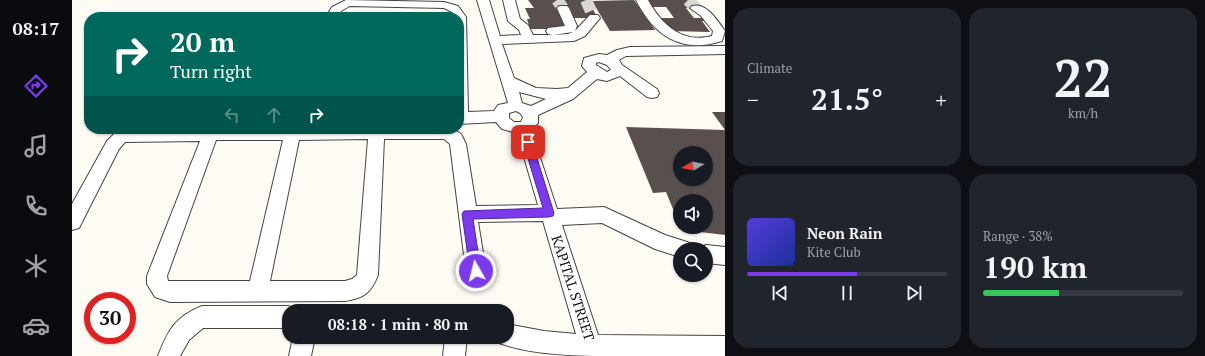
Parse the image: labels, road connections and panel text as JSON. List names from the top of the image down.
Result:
{
  "streets": {
    "street": ["KAPITAL STREET"]
  },
  "north": "left",
  "page": {
    "tabs": "08:17",
    "tile": [
      "Climate",
      ["22", "km/h"],
      ["Range · 38%", "190 km"]
    ],
    "turn": ["20 m", "Turn right"],
    "heat": ["−", "21.5°", "+"],
    "song": ["Neon Rain", "Kite Club"],
    "limit": "30",
    "trip": "08:18 · 1 min · 80 m"
  }
}
